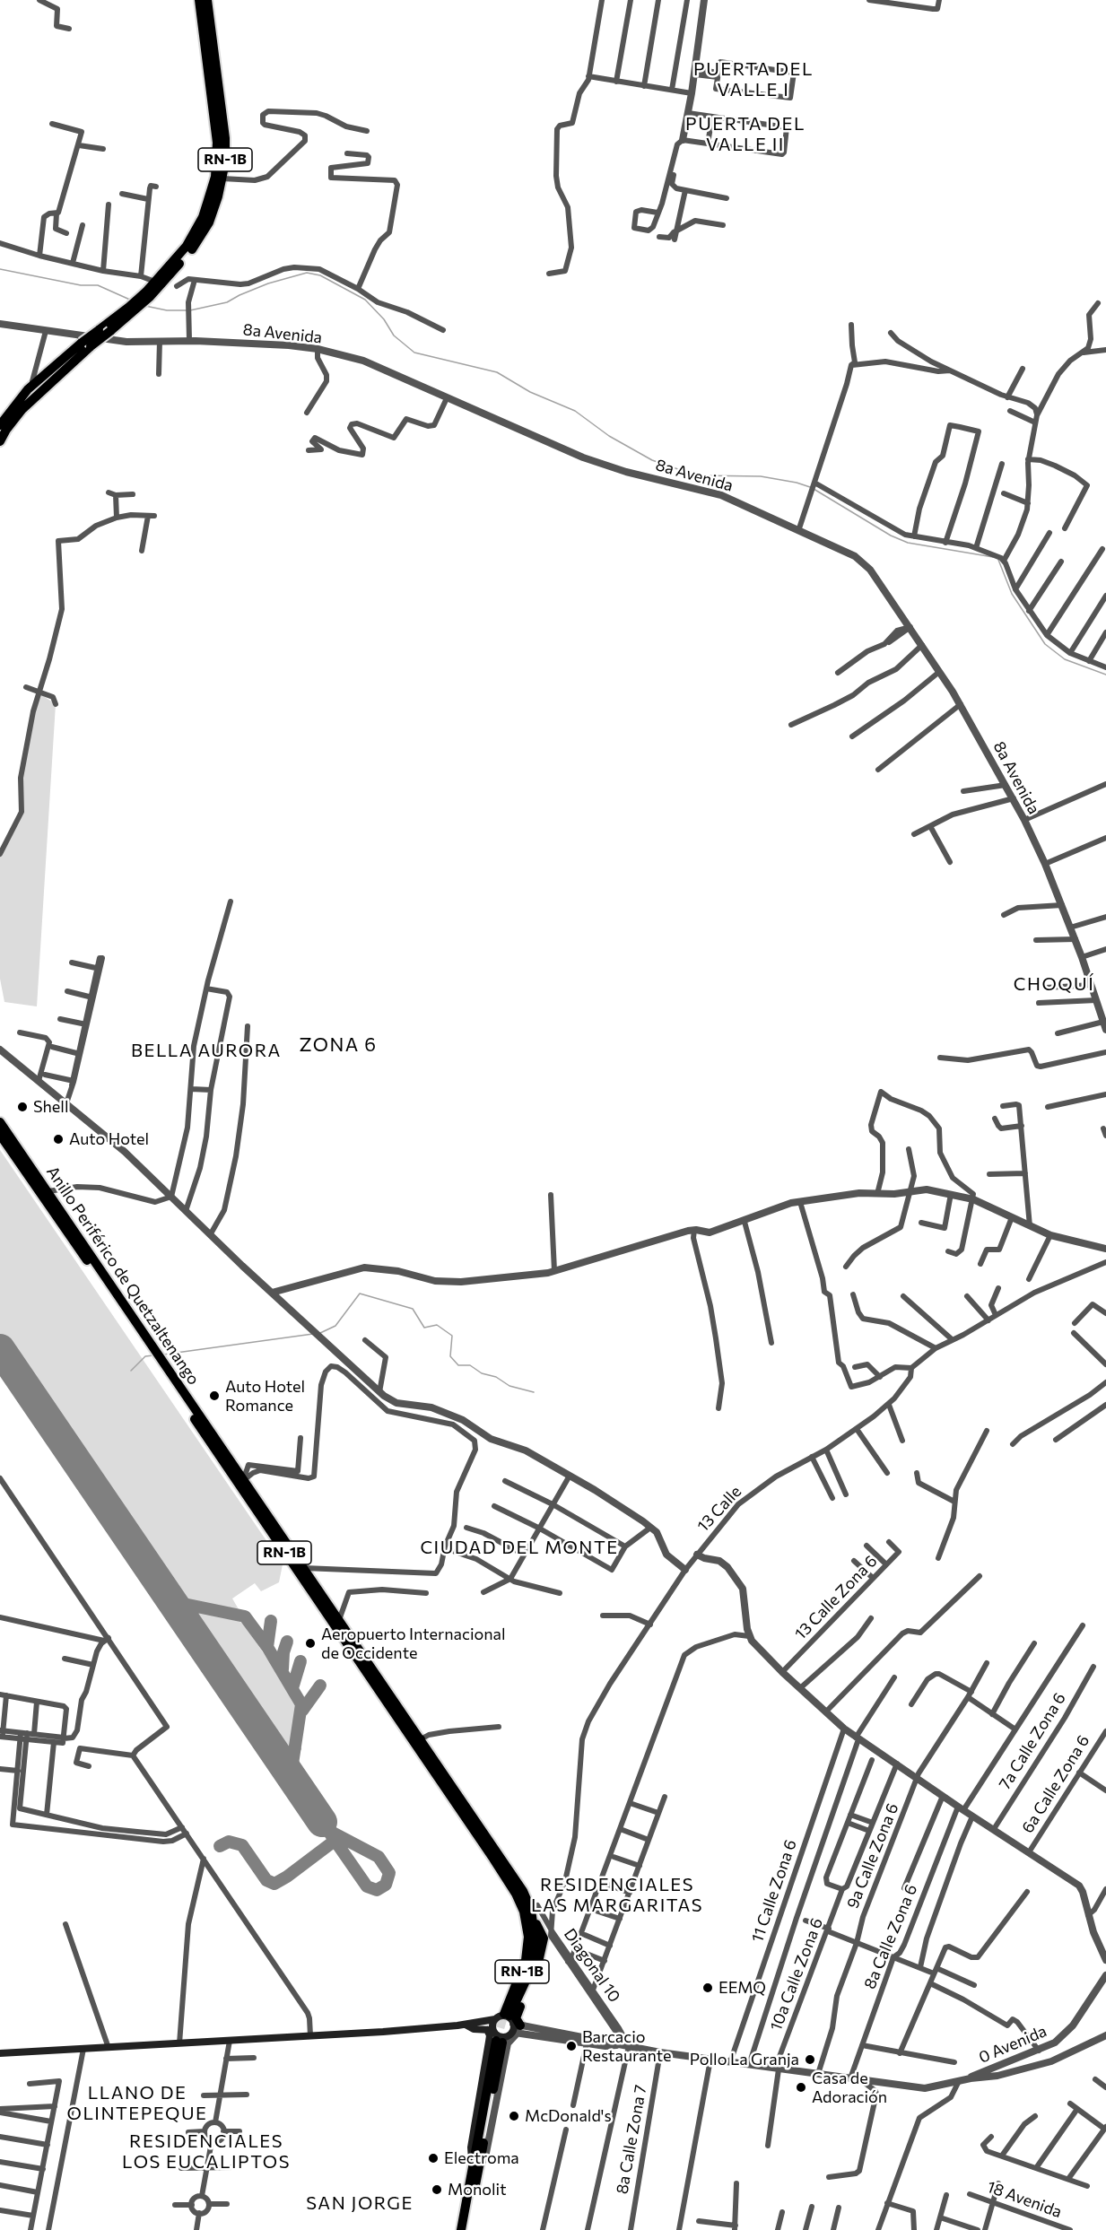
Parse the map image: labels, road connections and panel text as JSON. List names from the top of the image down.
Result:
{
  "streets": {
    "highway": ["RN-1B", "Anillo Periférico de Quetzaltenango"],
    "street": [
      "8a Avenida",
      "13 Calle",
      "13 Calle Zona 6",
      "7a Calle Zona 6",
      "6a Calle Zona 6",
      "9a Calle Zona 6",
      "11 Calle Zona 6",
      "8a Calle Zona 6",
      "Diagonal 10",
      "10a Calle Zona 6",
      "0 Avenida",
      "8a Calle Zona 7",
      "18 Avenida"
    ]
  },
  "crossings": [
    ["RN-1B", "Anillo Periférico de Quetzaltenango"],
    ["13 Calle", "Diagonal 10"],
    ["9a Calle Zona 6", "0 Avenida"],
    ["11 Calle Zona 6", "0 Avenida"],
    ["8a Calle Zona 6", "0 Avenida"],
    ["Diagonal 10", "0 Avenida"],
    ["10a Calle Zona 6", "0 Avenida"],
    ["0 Avenida", "8a Calle Zona 7"]
  ],
  "districts": [
    "PUERTA DEL VALLE I",
    "PUERTA DEL VALLE II",
    "CHOQUÍ",
    "ZONA 6",
    "BELLA AURORA",
    "CIUDAD DEL MONTE",
    "RESIDENCIALES LAS MARGARITAS",
    "LLANO DE OLINTEPEQUE",
    "RESIDENCIALES LOS EUCALIPTOS",
    "SAN JORGE"
  ],
  "places": [
    "Shell",
    "Auto Hotel",
    "Auto Hotel Romance",
    "Aeropuerto Internacional de Occidente",
    "EEMQ",
    "Barcacio Restaurante",
    "Pollo La Granja",
    "Casa de Adoración",
    "McDonald's",
    "Electroma",
    "Monolit"
  ]
}
